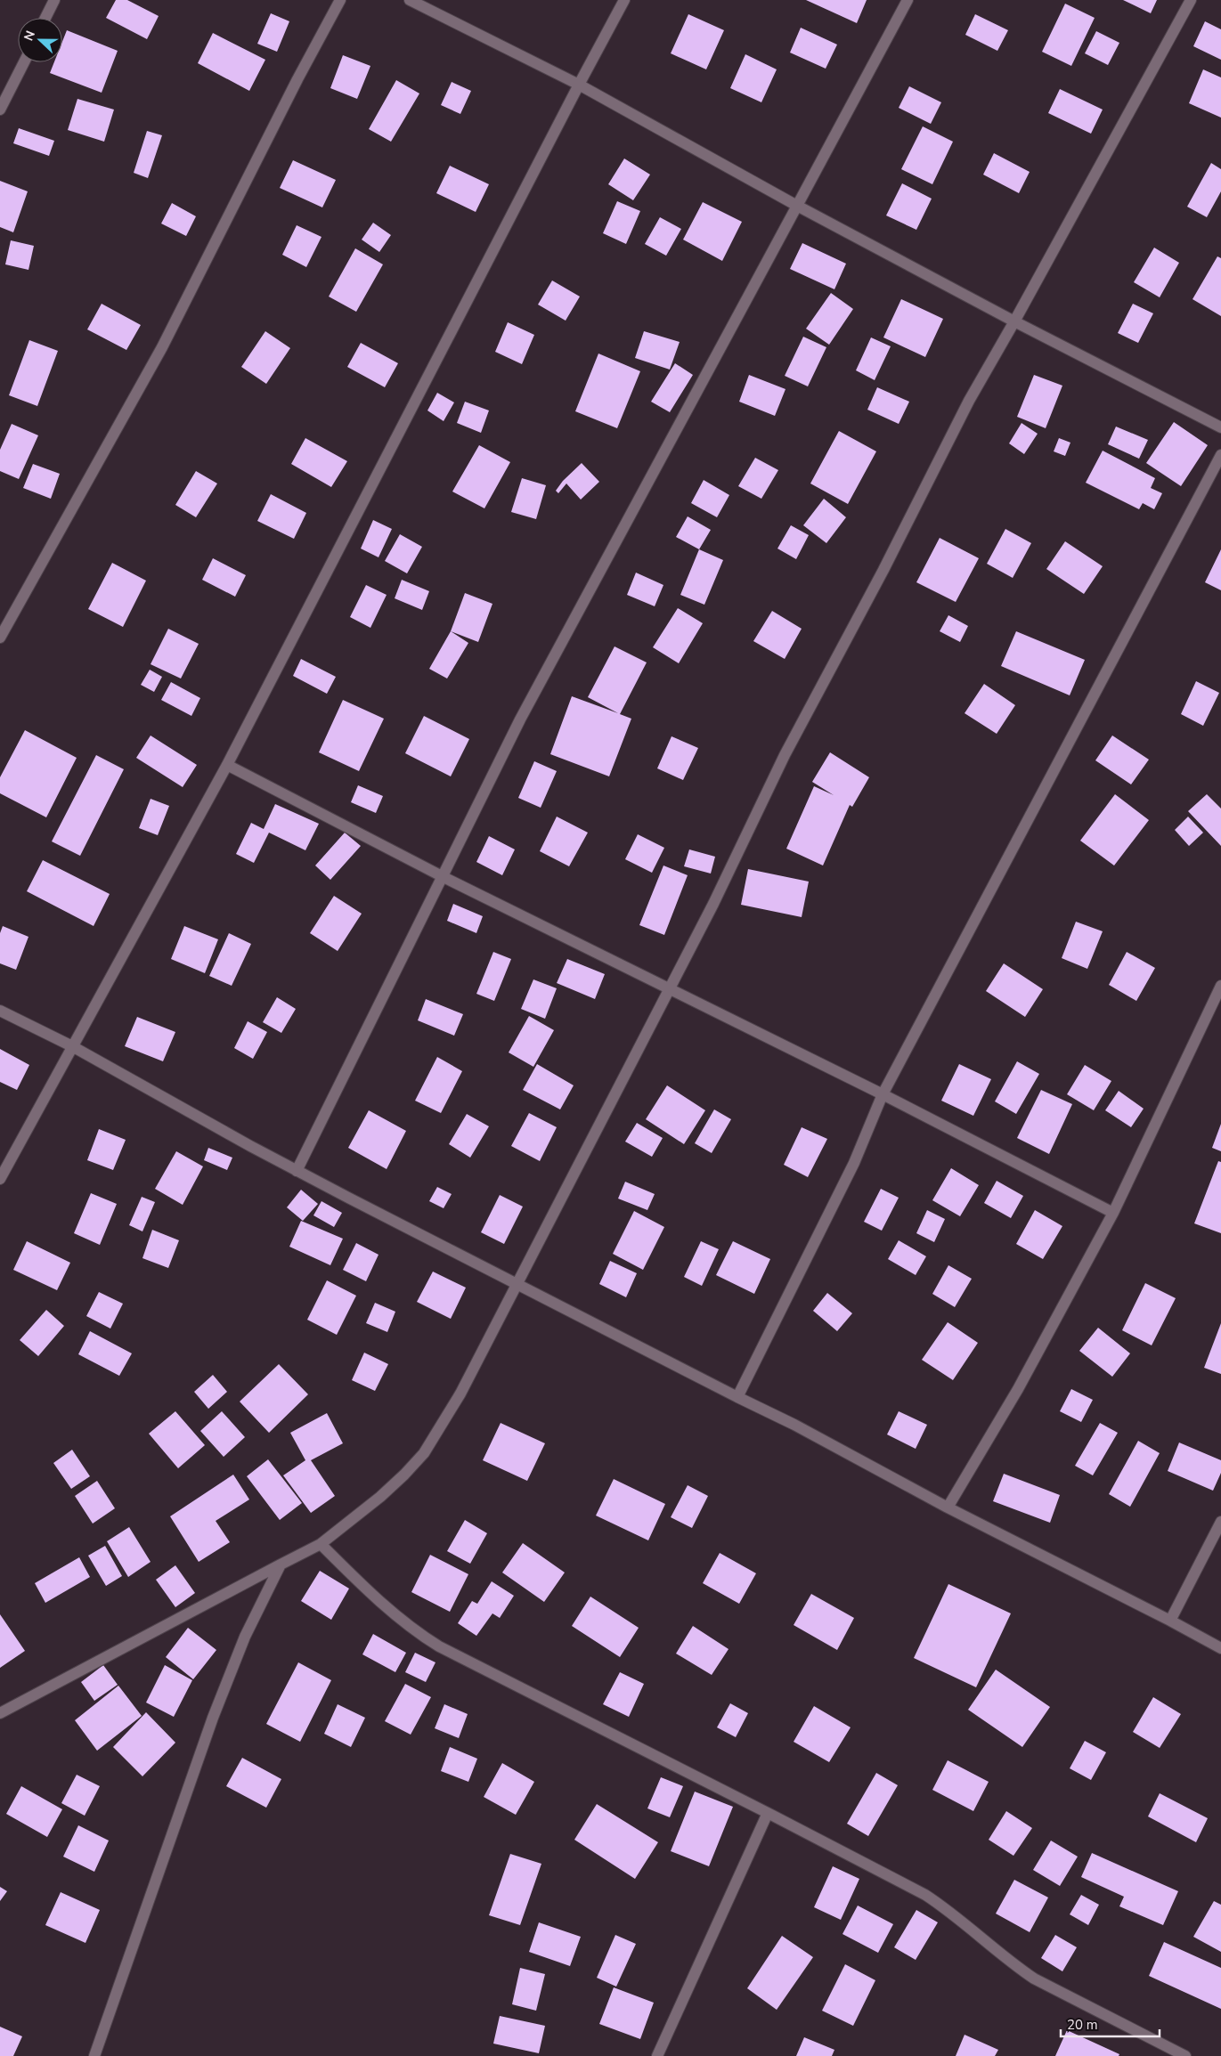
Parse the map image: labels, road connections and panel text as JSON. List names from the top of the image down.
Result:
{
  "scale_bar": "20 m",
  "north": "left"
}
